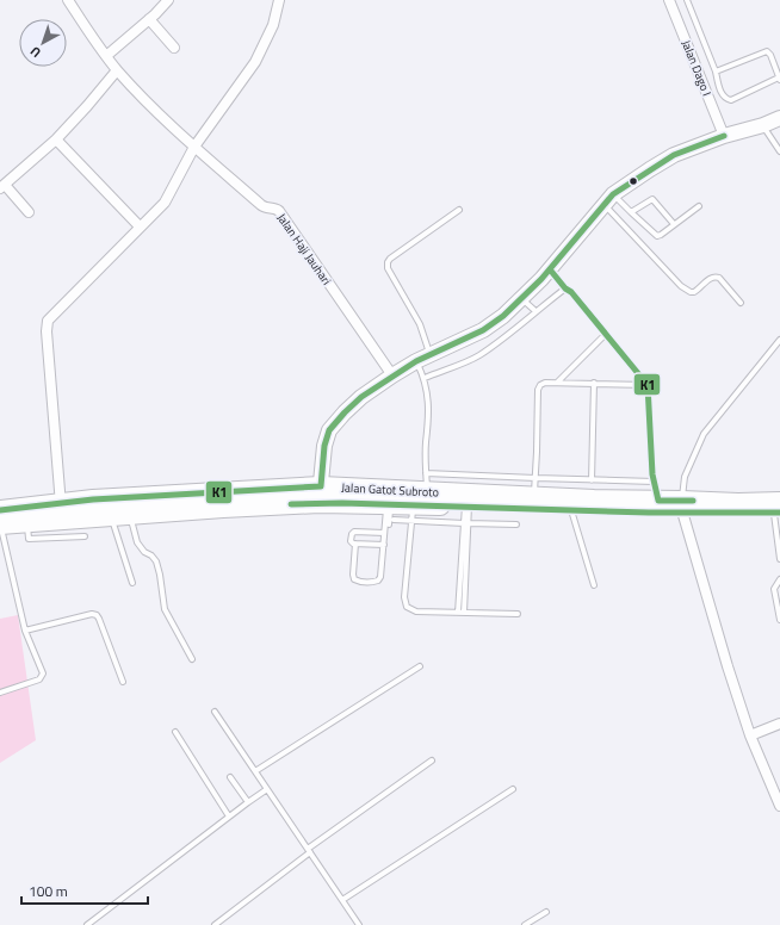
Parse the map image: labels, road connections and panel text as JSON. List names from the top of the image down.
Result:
{
  "streets": {
    "highway": ["Jalan Gatot Subroto"],
    "street": ["Jalan Dago I", "Jalan Haji Jauhari"]
  },
  "lines": ["transit line K1"],
  "scale_bar": "100 m",
  "north": "bottom left"
}
